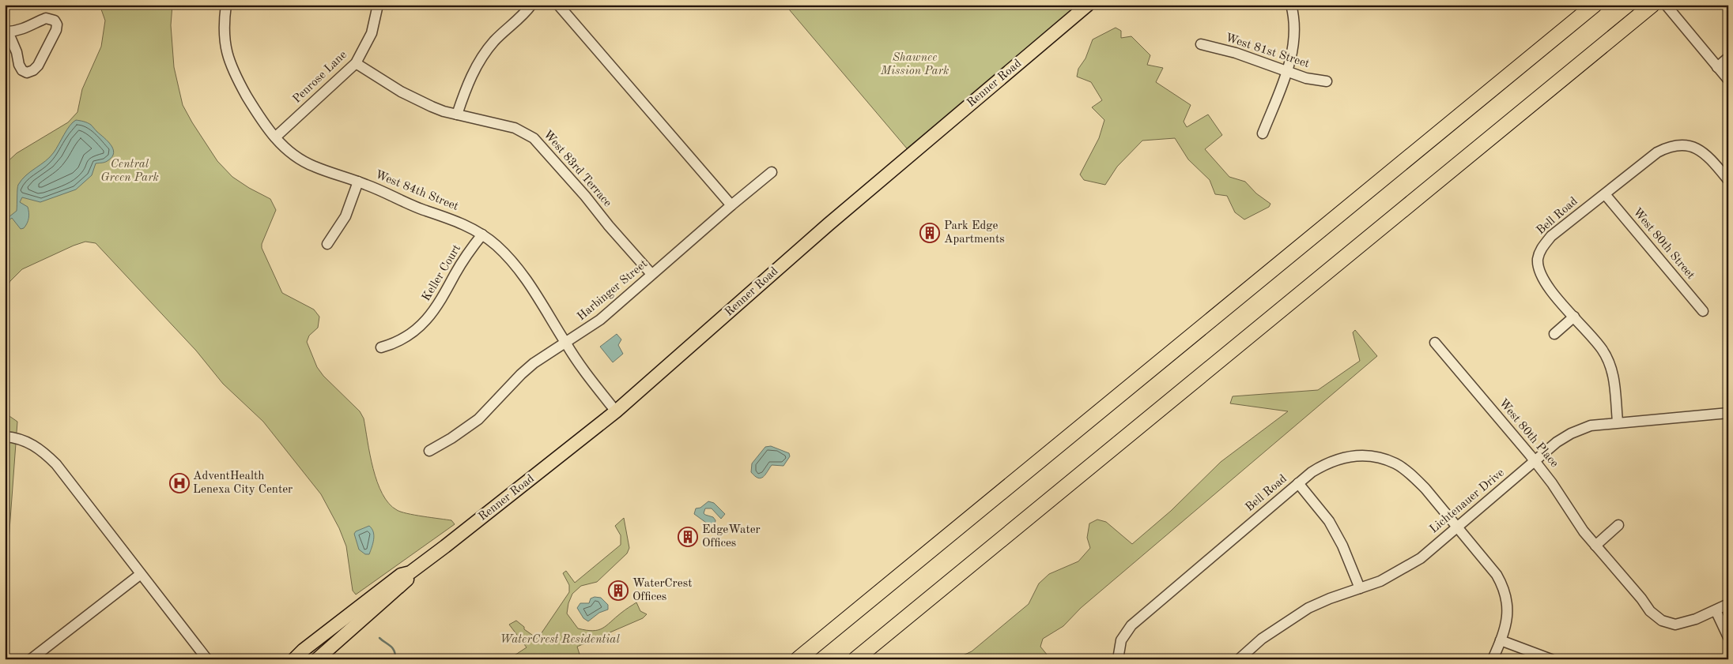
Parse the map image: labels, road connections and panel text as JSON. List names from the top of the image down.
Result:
{
  "streets": {
    "main road": ["Renner Road"],
    "street": [
      "West 81st Street",
      "Penrose Lane",
      "West 83rd Terrace",
      "West 84th Street",
      "Bell Road",
      "West 80th Street",
      "Keller Court",
      "Harbinger Street",
      "West 80th Place",
      "Lichtenauer Drive"
    ]
  },
  "crossings": [
    ["Penrose Lane", "West 83rd Terrace"],
    ["Penrose Lane", "West 84th Street"],
    ["Renner Road", "West 84th Street"],
    ["West 83rd Terrace", "Harbinger Street"],
    ["West 84th Street", "Keller Court"],
    ["West 84th Street", "Harbinger Street"],
    ["Bell Road", "West 80th Street"],
    ["Bell Road", "Lichtenauer Drive"],
    ["West 80th Place", "Lichtenauer Drive"]
  ],
  "parks": ["Shawnee Mission Park", "Central Green Park", "WaterCrest Residential"],
  "places": {
    "building": ["Park Edge Apartments", "EdgeWater Offices", "WaterCrest Offices"],
    "hospital": ["AdventHealth Lenexa City Center"]
  }
}
